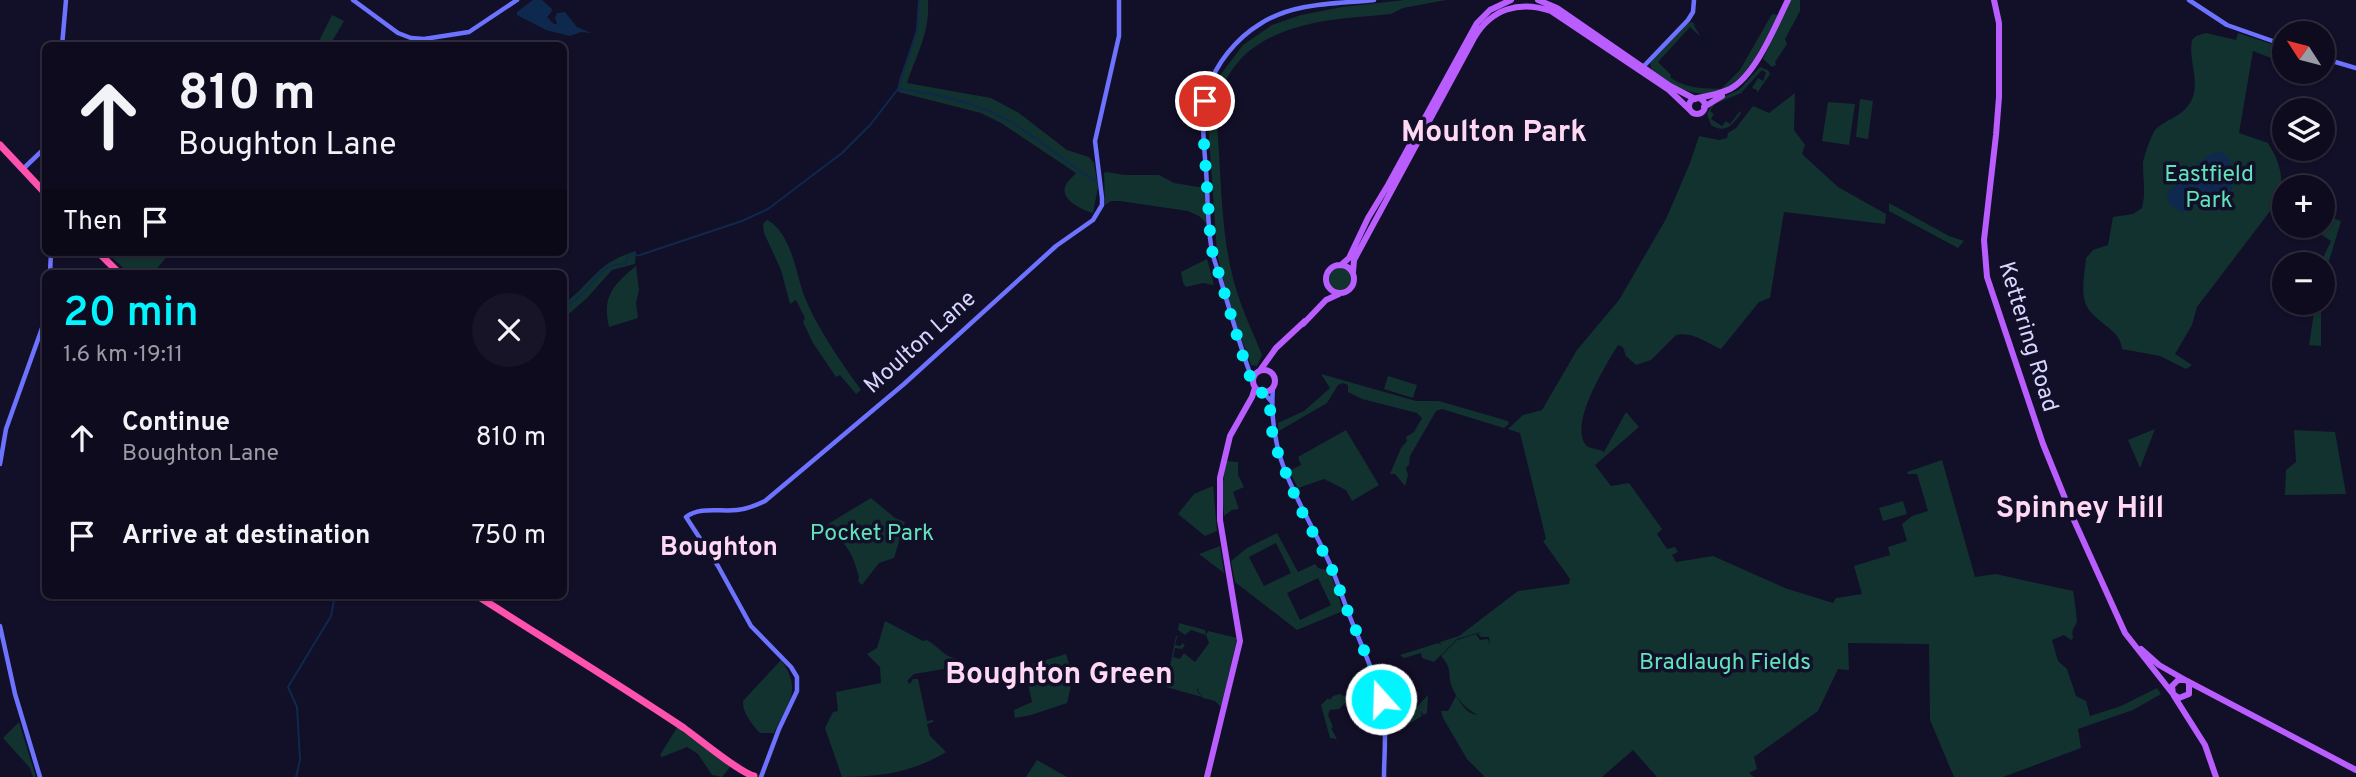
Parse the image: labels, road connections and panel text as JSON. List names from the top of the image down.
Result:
{
  "streets": {
    "main road": ["Kettering Road"],
    "street": ["Moulton Lane"]
  },
  "districts": [
    "Moulton Park",
    "Spinney Hill",
    "Boughton",
    "Boughton Green"
  ],
  "parks": ["Eastfield Park", "Pocket Park", "Bradlaugh Fields"],
  "north": "top left",
  "page": {
    "map_buttons": ["+", "−"],
    "turn": ["810 m", "Boughton Lane"],
    "then": "Then",
    "heading": ["20 min", "1.6 km · 19:11"],
    "list": [
      {
        "name": "Continue",
        "note": "Boughton Lane",
        "value": "810 m"
      },
      {
        "name": "Arrive at destination",
        "value": "750 m"
      }
    ]
  }
}
